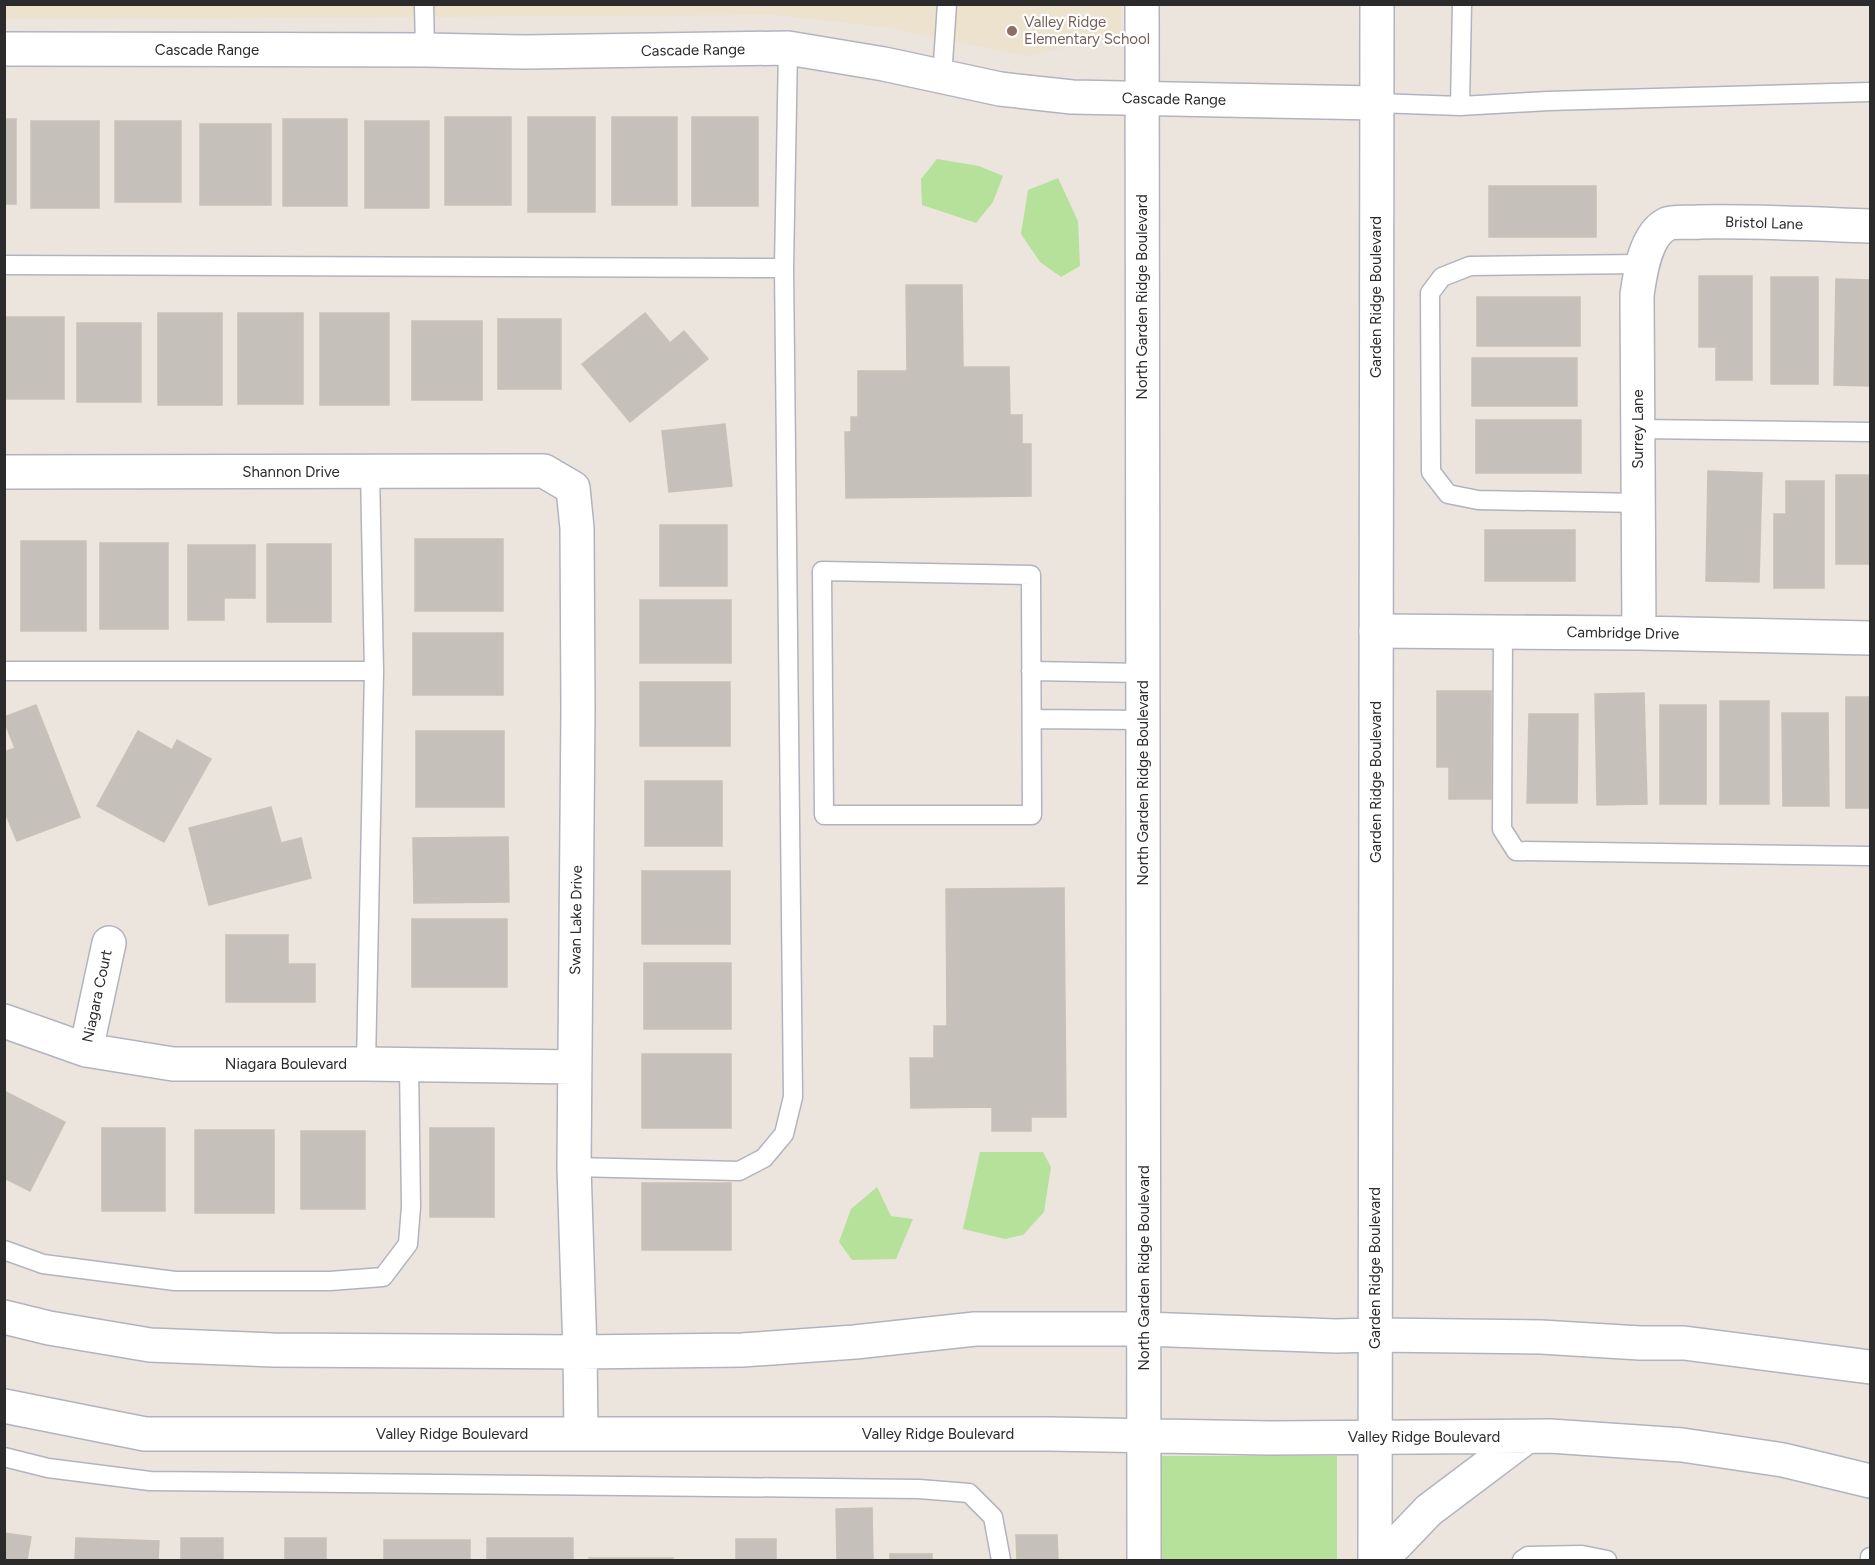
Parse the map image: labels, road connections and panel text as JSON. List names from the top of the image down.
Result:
{
  "streets": {
    "main road": [
      "Cascade Range",
      "Bristol Lane",
      "North Garden Ridge Boulevard",
      "Garden Ridge Boulevard",
      "Surrey Lane",
      "Shannon Drive",
      "Cambridge Drive",
      "Swan Lake Drive",
      "Niagara Court",
      "Niagara Boulevard",
      "Valley Ridge Boulevard"
    ]
  },
  "crossings": [
    ["Cascade Range", "North Garden Ridge Boulevard"],
    ["Cascade Range", "Garden Ridge Boulevard"],
    ["Bristol Lane", "Surrey Lane"],
    ["North Garden Ridge Boulevard", "Valley Ridge Boulevard"],
    ["Garden Ridge Boulevard", "Cambridge Drive"],
    ["Garden Ridge Boulevard", "Valley Ridge Boulevard"],
    ["Surrey Lane", "Cambridge Drive"],
    ["Shannon Drive", "Swan Lake Drive"],
    ["Swan Lake Drive", "Niagara Boulevard"],
    ["Swan Lake Drive", "Valley Ridge Boulevard"],
    ["Niagara Court", "Niagara Boulevard"]
  ],
  "places": ["Valley Ridge Elementary School"]
}
